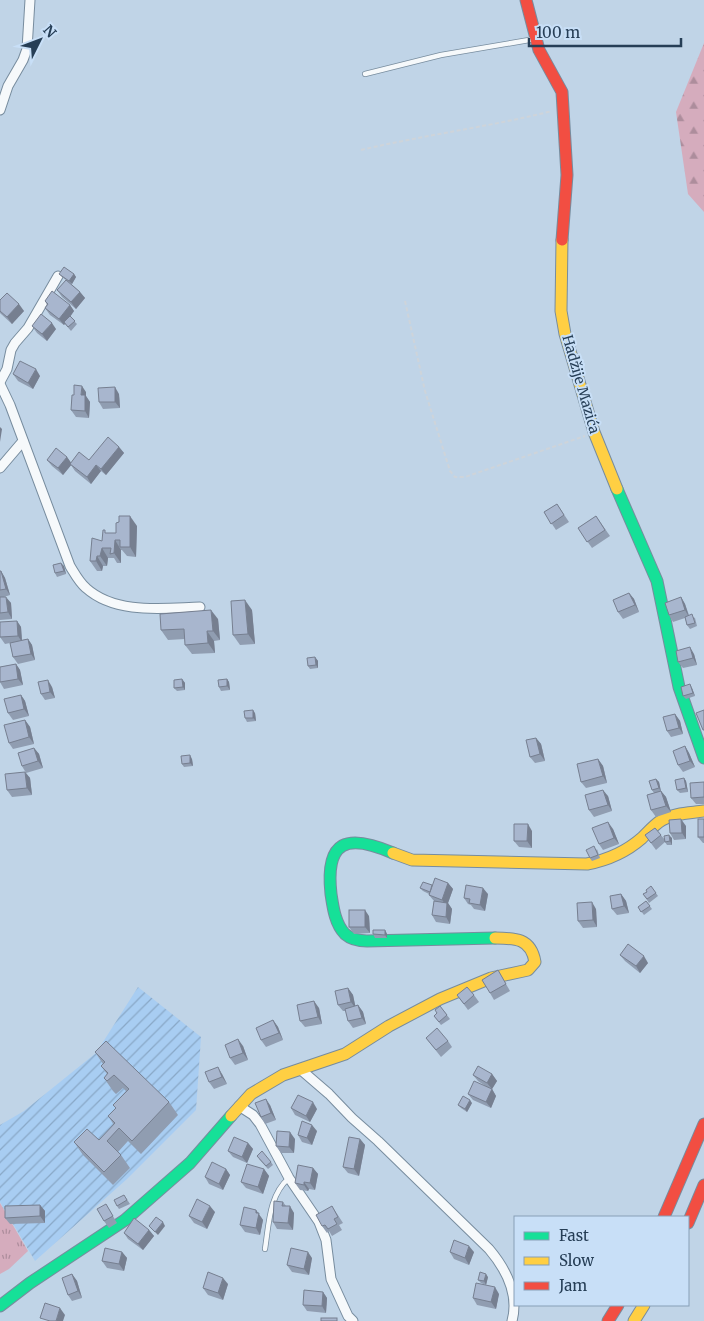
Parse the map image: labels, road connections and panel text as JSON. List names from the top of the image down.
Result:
{
  "streets": {
    "main road": ["Hadžije Mazića"]
  },
  "legend": ["Fast", "Slow", "Jam"],
  "scale_bar": "100 m",
  "north": "top right"
}
